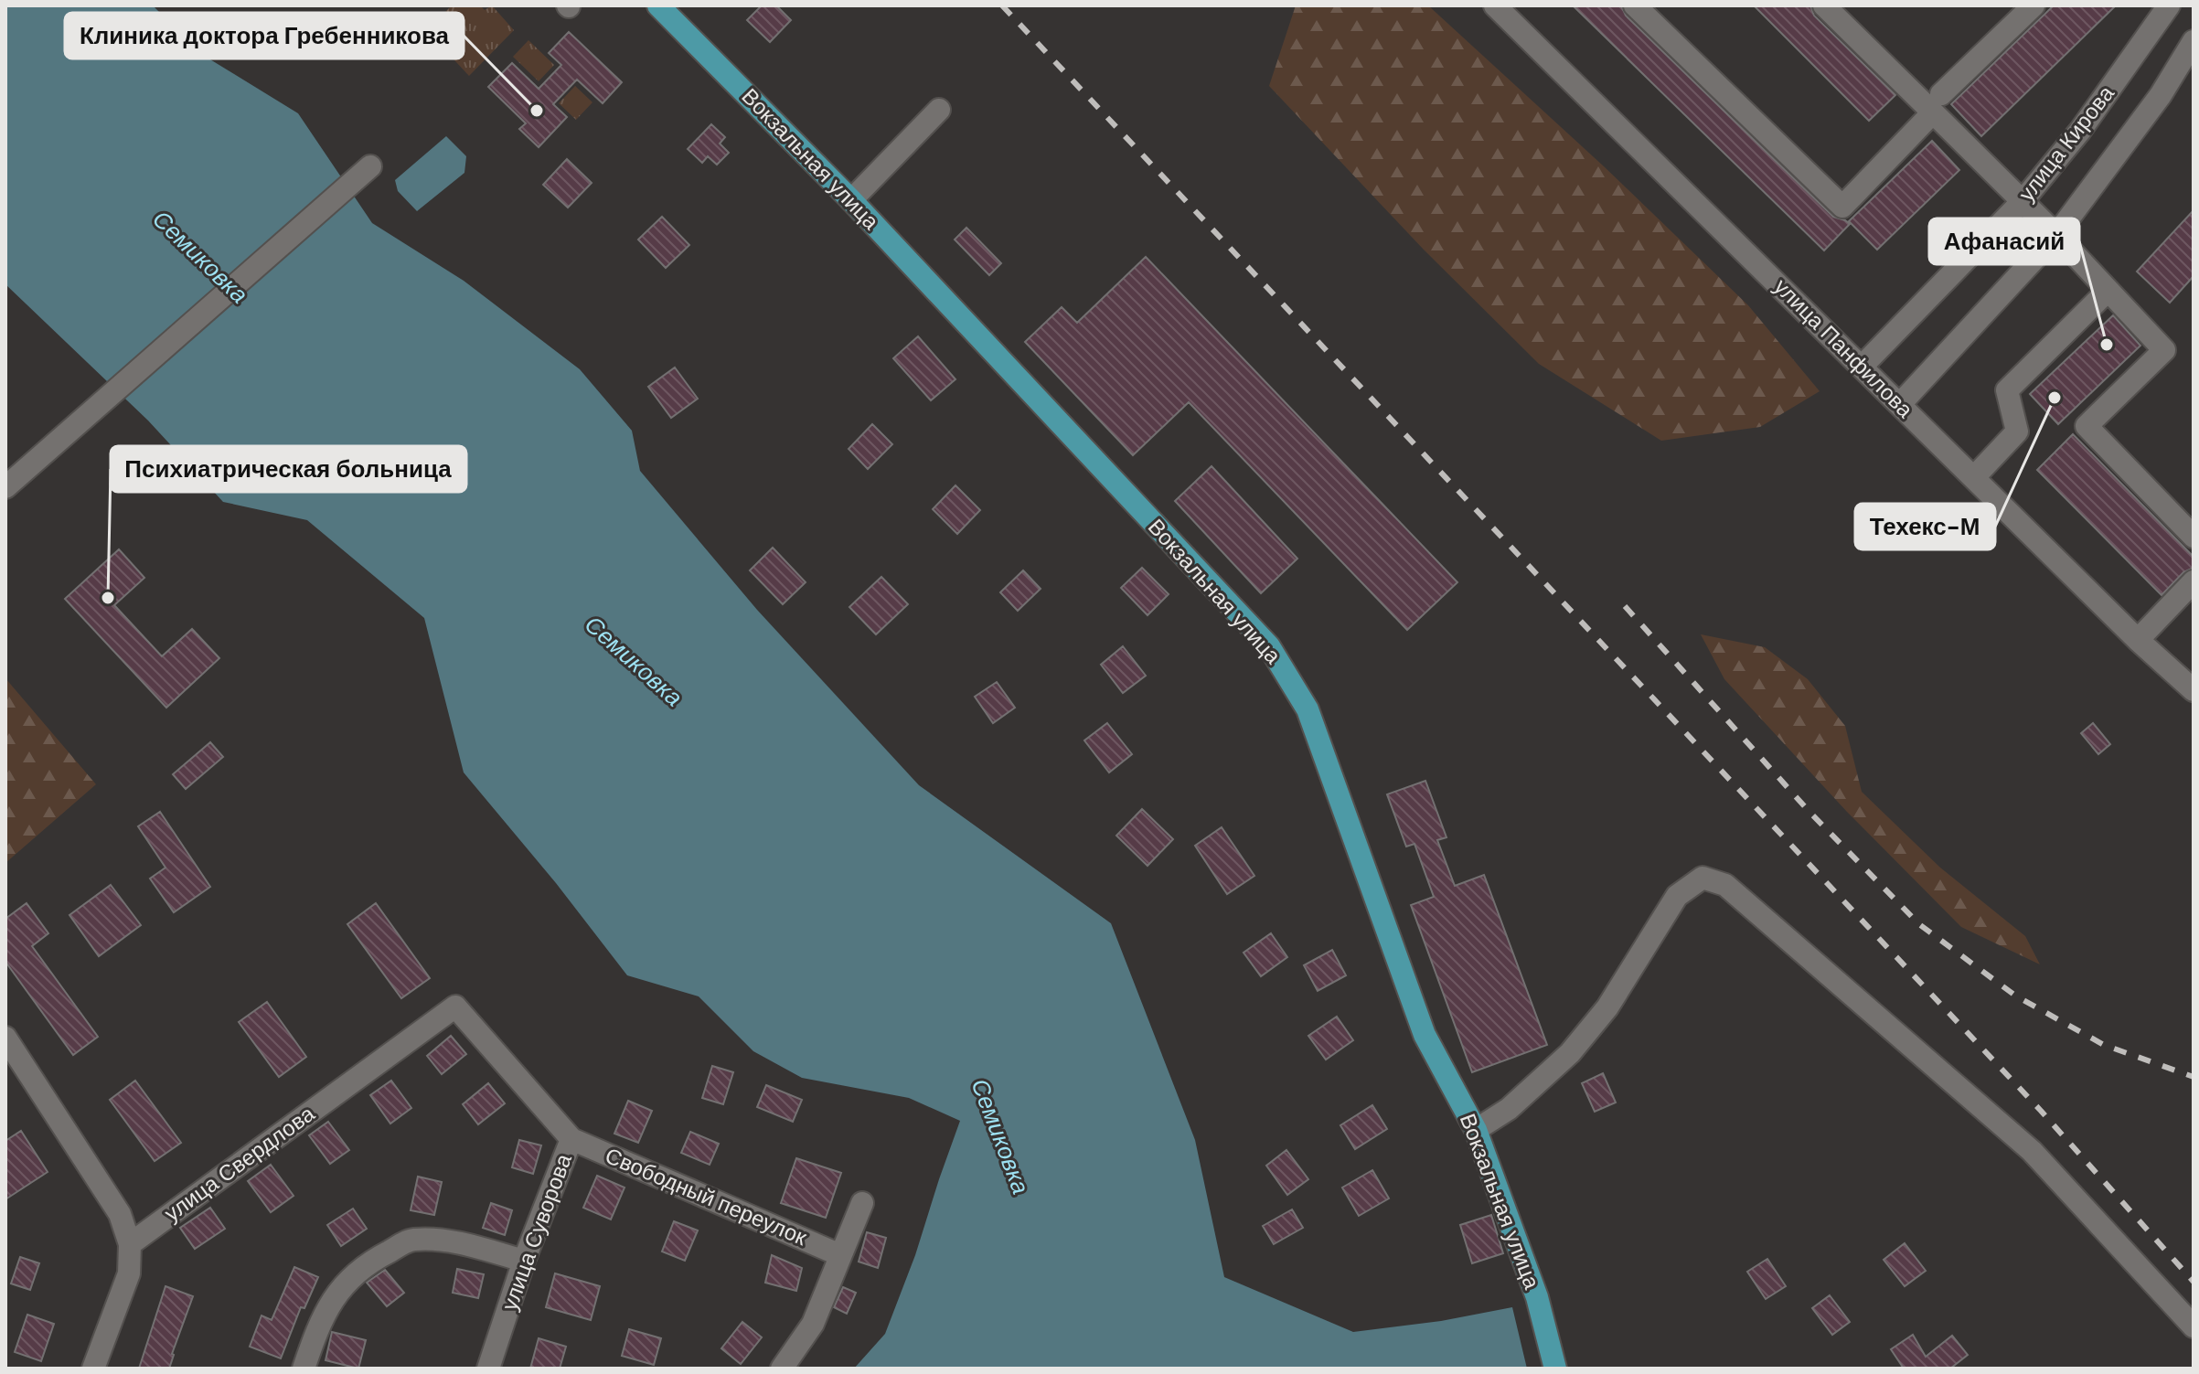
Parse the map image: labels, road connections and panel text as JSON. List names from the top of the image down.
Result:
{
  "streets": {
    "main road": ["Вокзальная улица"],
    "street": [
      "улица Кирова",
      "улица Панфилова",
      "улица Свердлова",
      "Свободный переулок",
      "улица Суворова"
    ]
  },
  "crossings": [
    ["улица Кирова", "улица Панфилова"],
    ["улица Свердлова", "улица Суворова"],
    ["Свободный переулок", "улица Суворова"]
  ],
  "water": ["Семиковка"],
  "places": [
    "Клиника доктора Гребенникова",
    "Афанасий",
    "Техекс-М",
    "Психиатрическая больница"
  ]
}
